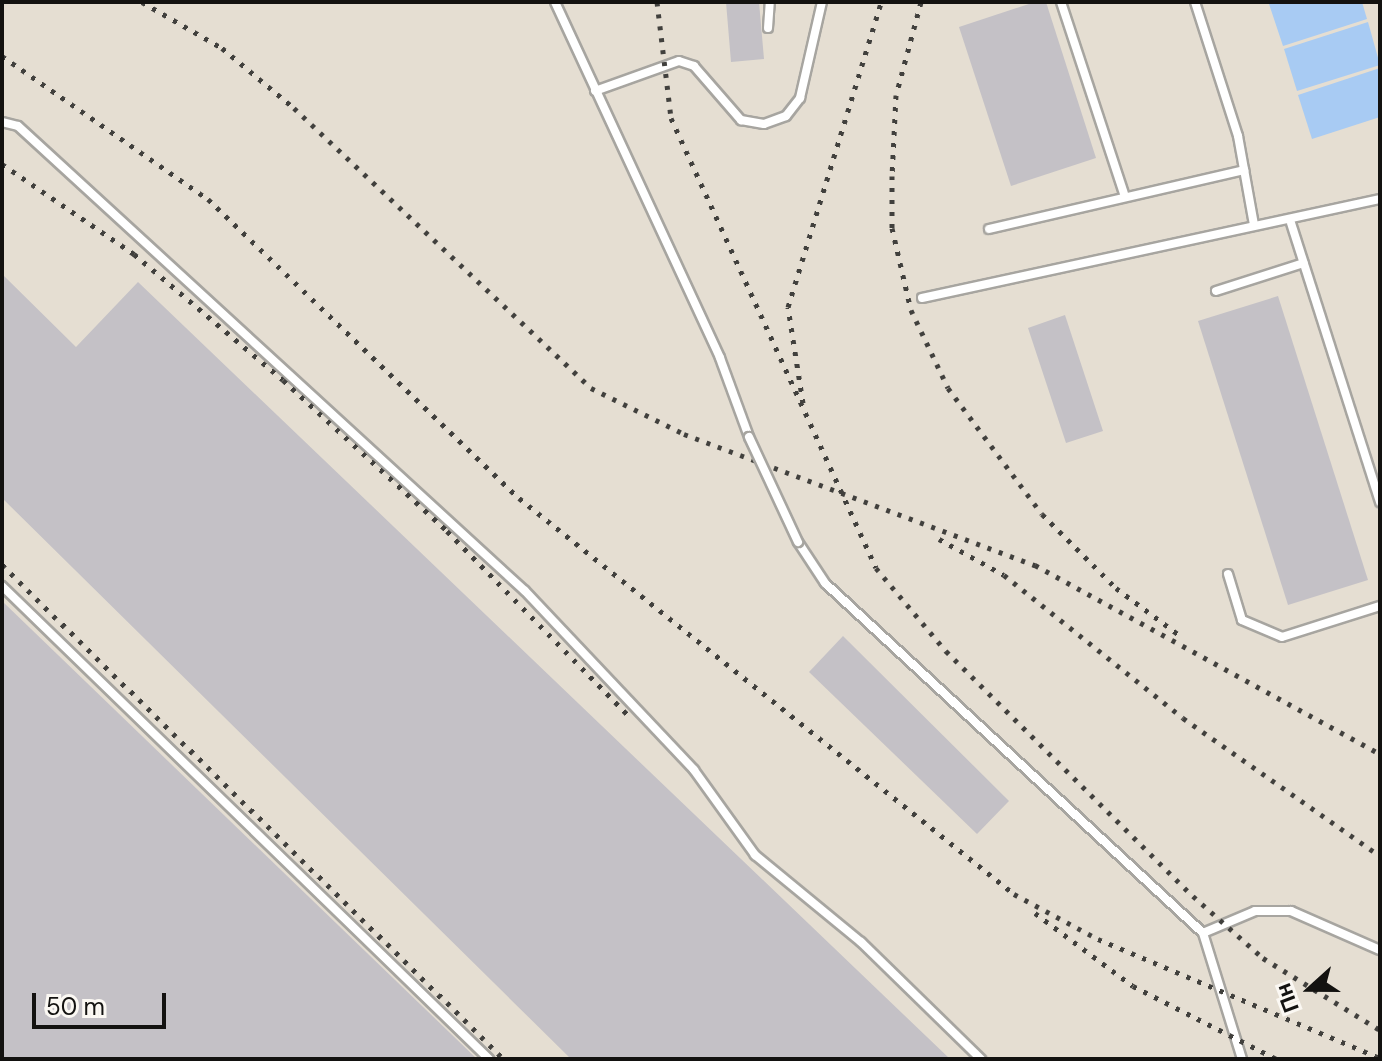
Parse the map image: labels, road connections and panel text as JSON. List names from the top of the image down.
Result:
{
  "scale_bar": "50 m",
  "north": "left"
}
